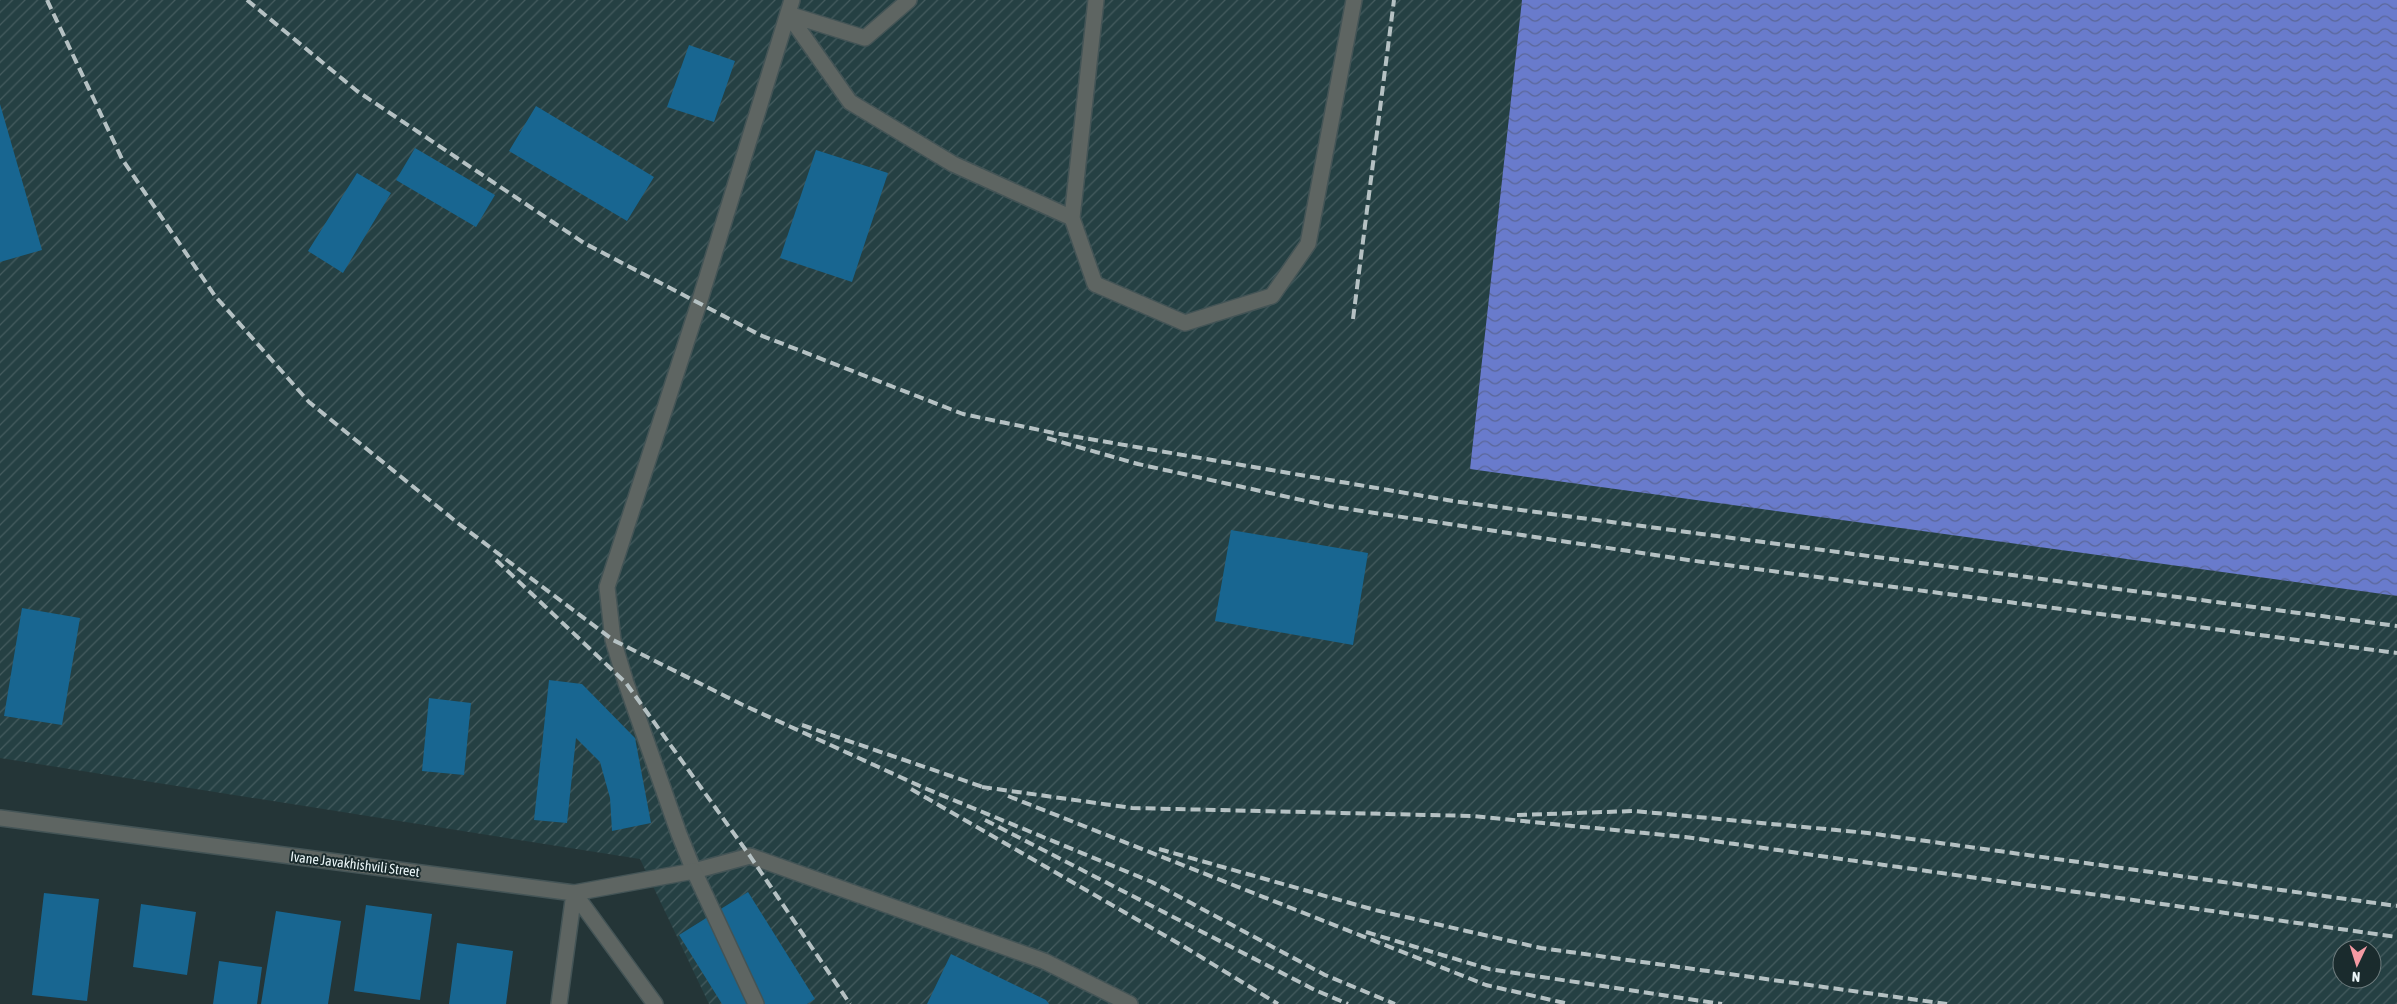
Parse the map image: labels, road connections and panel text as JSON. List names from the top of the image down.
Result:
{
  "streets": {
    "street": ["Ivane Javakhishvili Street"]
  },
  "north": "bottom"
}
